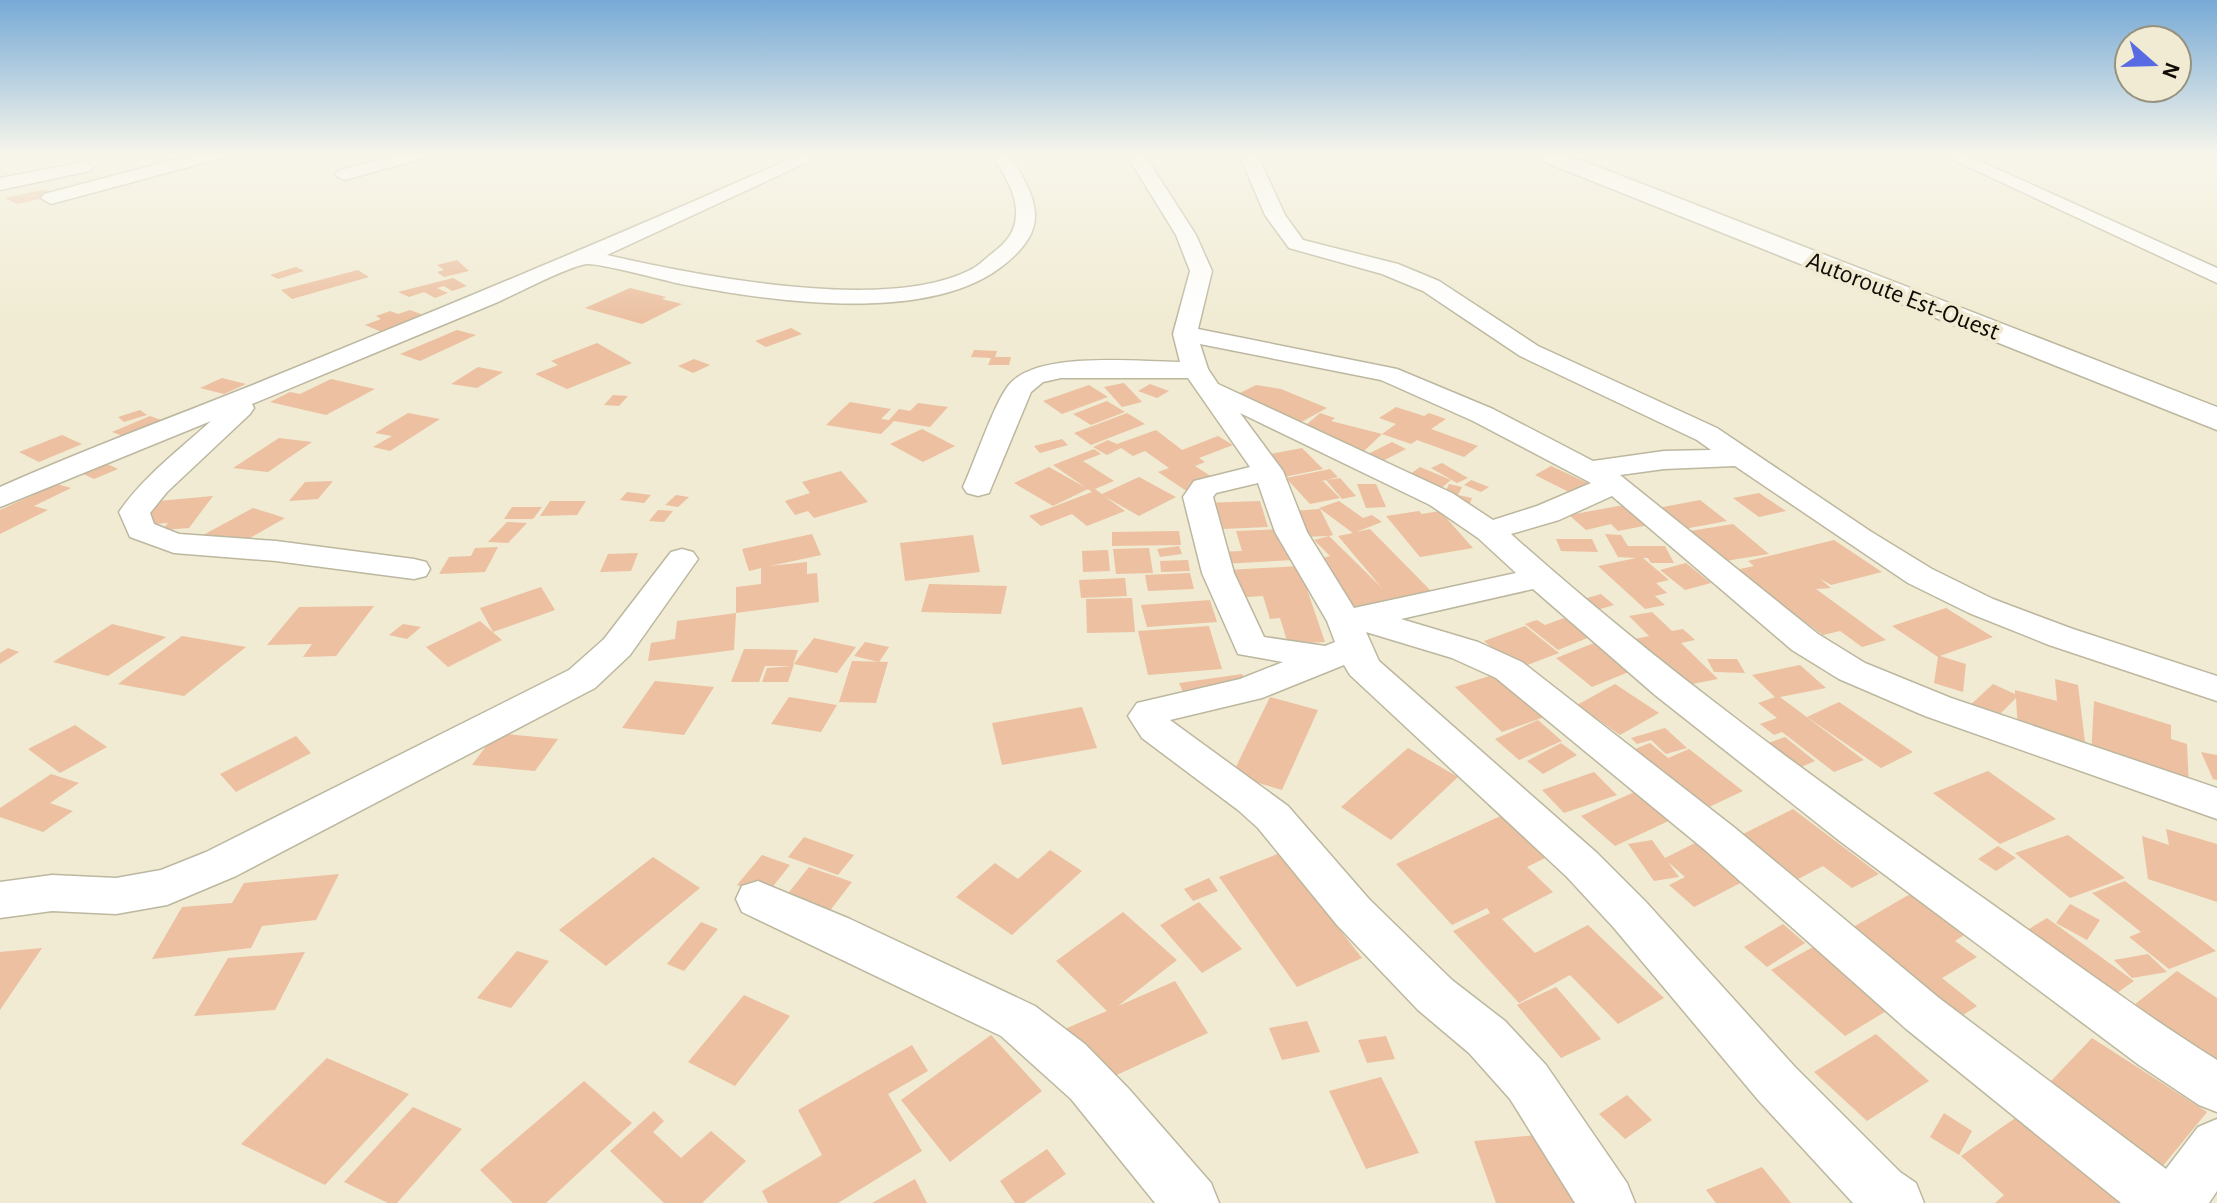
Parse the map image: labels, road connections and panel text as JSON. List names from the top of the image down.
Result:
{
  "streets": {
    "highway": ["Autoroute Est-Ouest"]
  },
  "north": "right"
}
